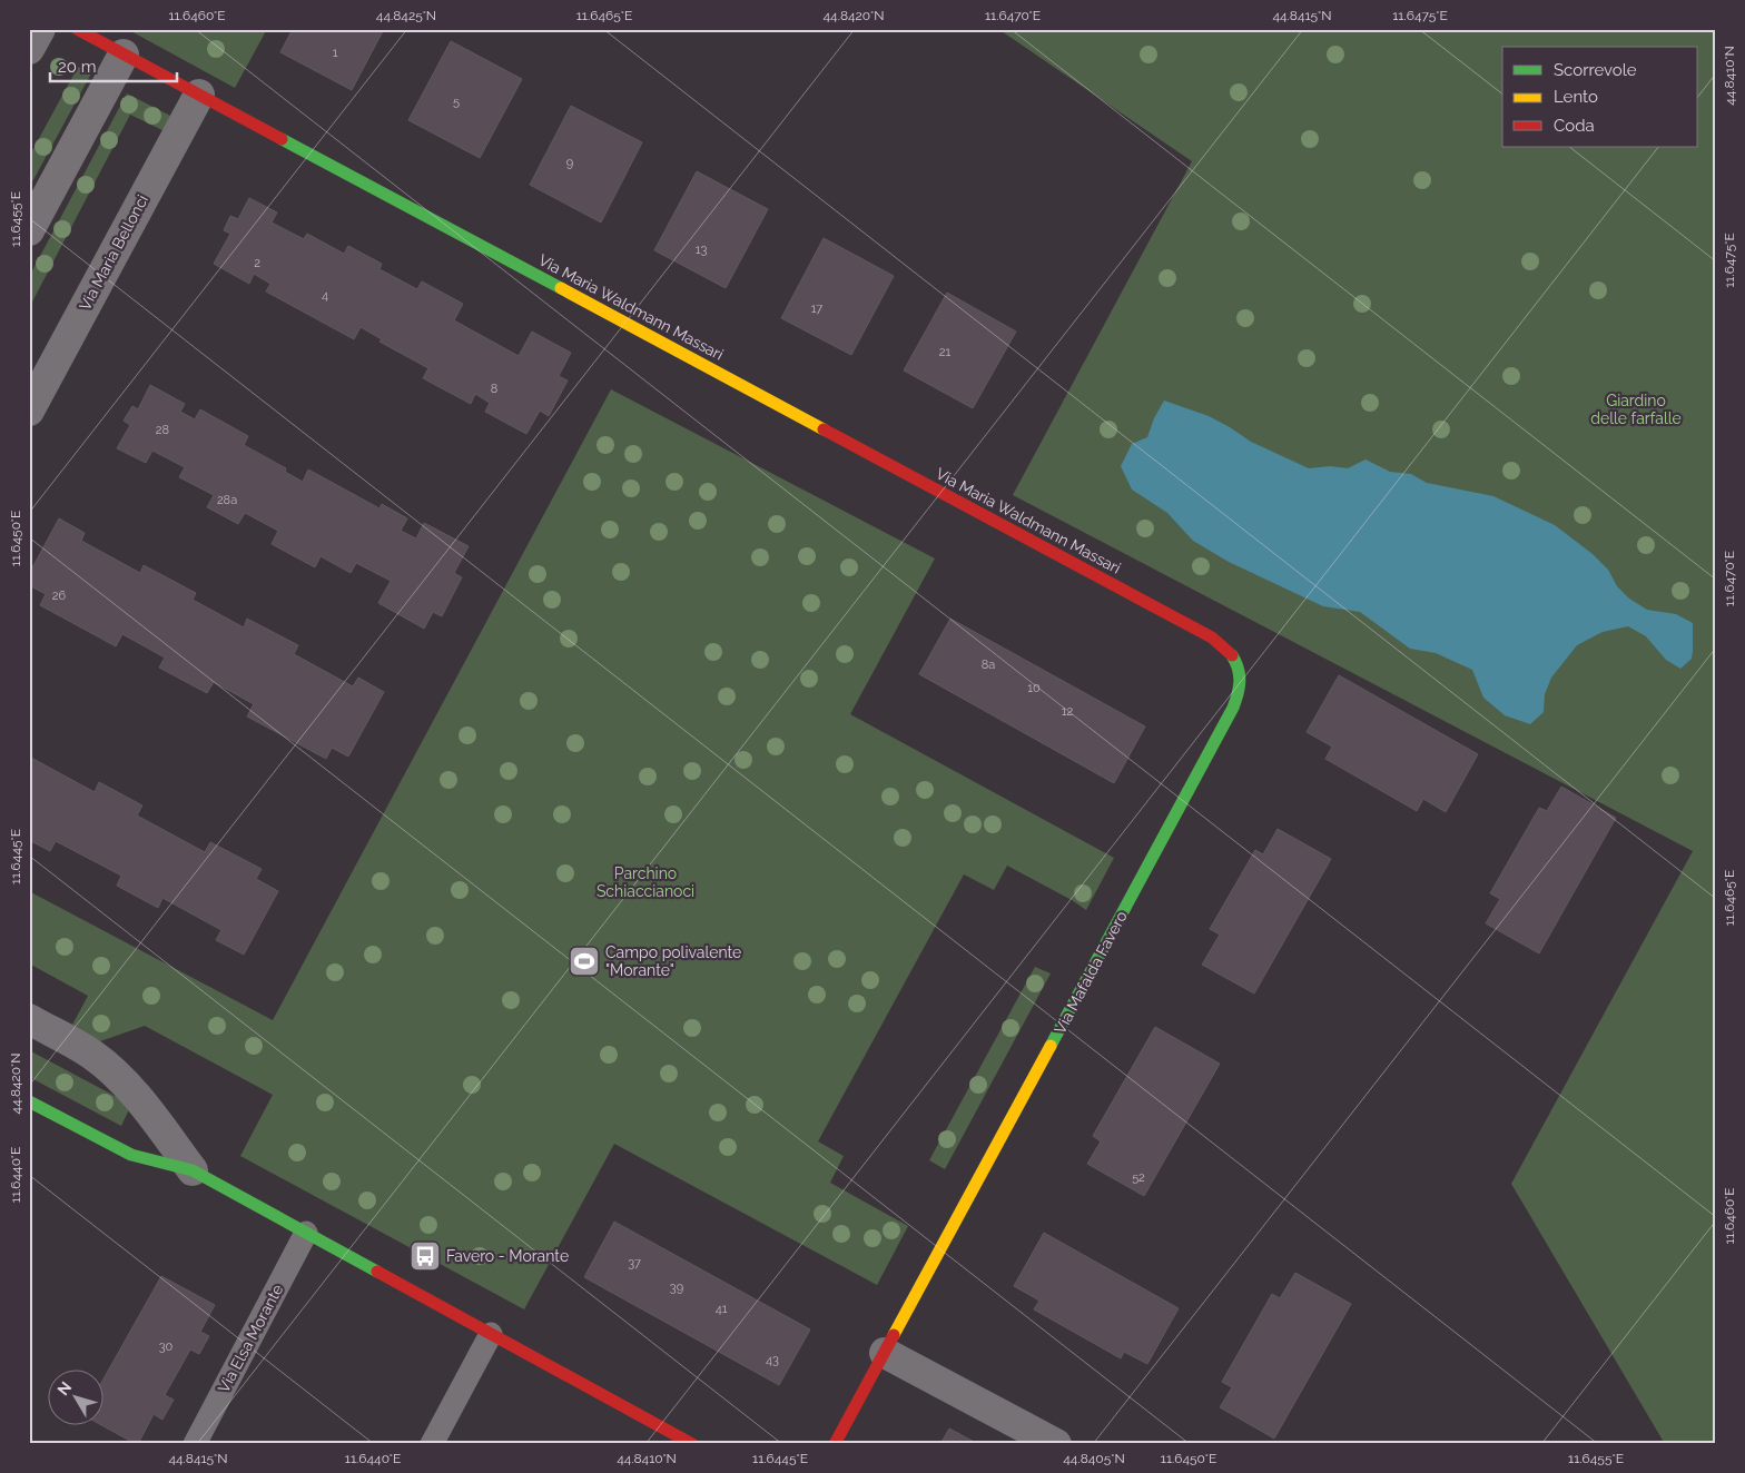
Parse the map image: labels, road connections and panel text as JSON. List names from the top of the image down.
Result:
{
  "streets": {
    "street": ["Via Maria Bellonci", "Via Maria Waldmann Massari", "Via Mafalda Favero"],
    "lane": ["Via Elsa Morante"]
  },
  "crossings": [
    ["Via Maria Bellonci", "Via Maria Waldmann Massari"],
    ["Via Maria Waldmann Massari", "Via Mafalda Favero"]
  ],
  "parks": ["Giardino delle farfalle", "Parchino Schiaccianoci"],
  "places": {
    "sports": ["Campo polivalente \"Morante\""],
    "bus stop": ["Favero - Morante"]
  },
  "house_numbers": [
    "1",
    "5",
    "9",
    "13",
    "2",
    "4",
    "17",
    "21",
    "8",
    "28",
    "28a",
    "26",
    "8a",
    "10",
    "12",
    "52",
    "37",
    "39",
    "41",
    "30",
    "43"
  ],
  "legend": ["Scorrevole", "Lento", "Coda"],
  "scale_bar": "20 m",
  "north": "top left",
  "coordinates": [
    "11.6460°E",
    "44.8425°N",
    "11.6465°E",
    "44.8420°N",
    "11.6470°E",
    "44.8415°N",
    "11.6475°E",
    "44.8410°N",
    "11.6455°E",
    "11.6450°E",
    "11.6445°E",
    "11.6440°E",
    "44.8405°N"
  ]
}
